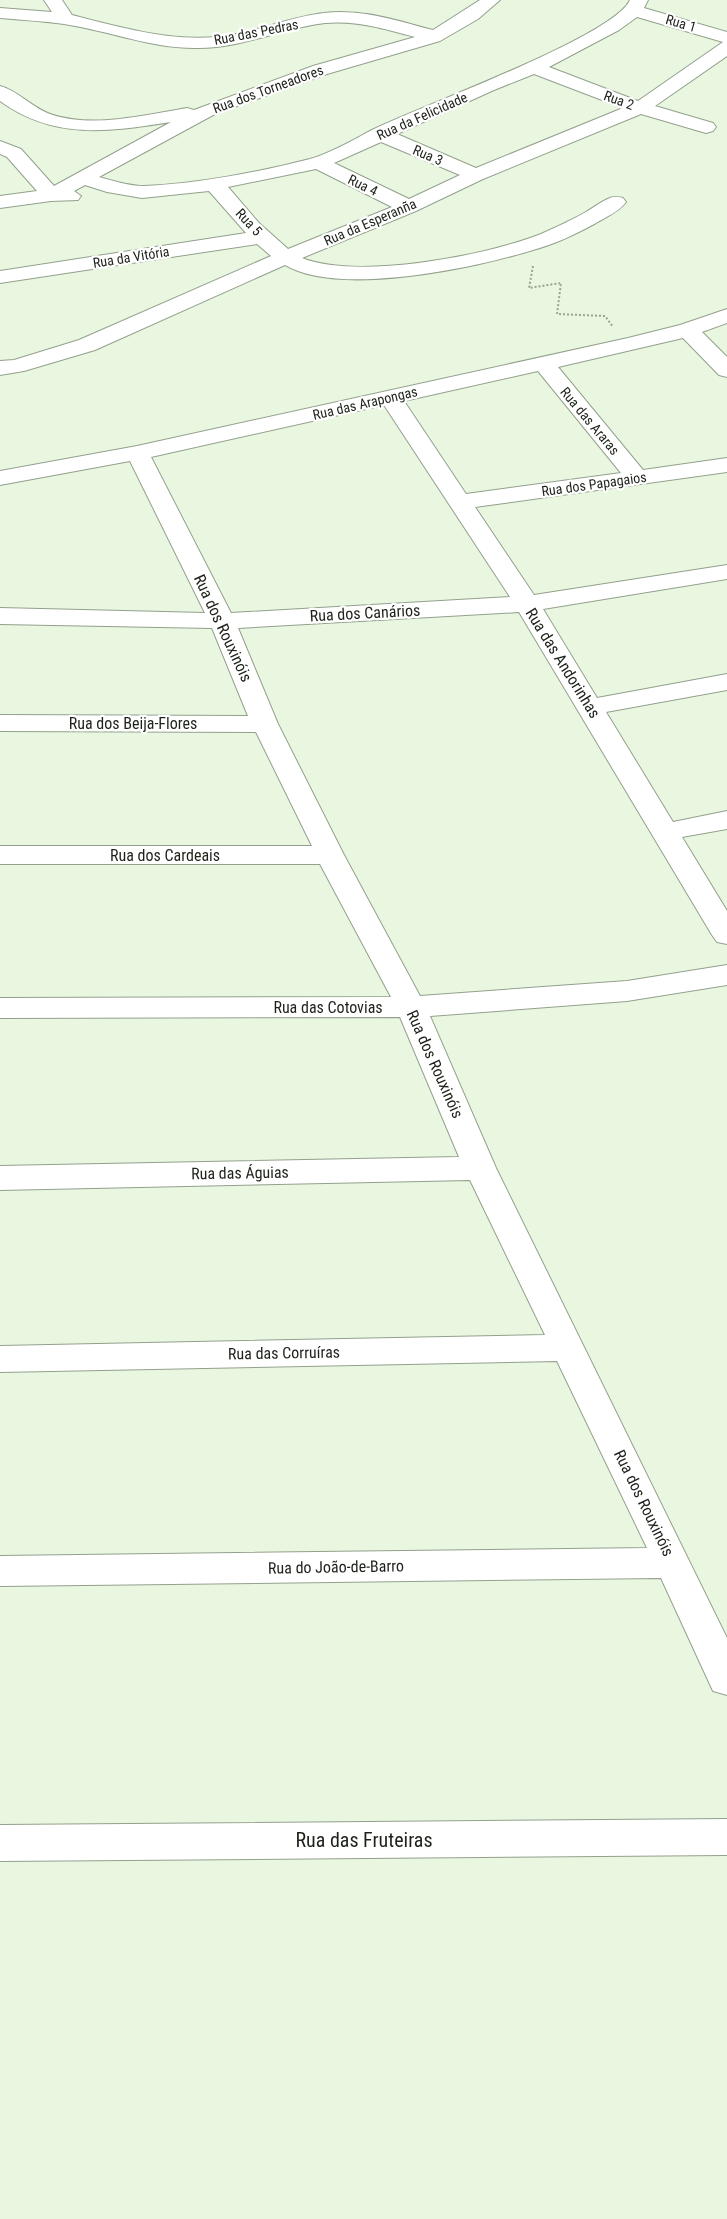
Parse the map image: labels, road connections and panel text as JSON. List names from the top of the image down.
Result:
{
  "streets": {
    "street": [
      "Rua 1",
      "Rua das Pedras",
      "Rua dos Torneadores",
      "Rua 2",
      "Rua da Felicidade",
      "Rua 3",
      "Rua 4",
      "Rua 5",
      "Rua da Esperanña",
      "Rua da Vitória",
      "Rua das Arapongas",
      "Rua das Araras",
      "Rua dos Papagaios",
      "Rua dos Canários",
      "Rua dos Rouxinóis",
      "Rua das Andorinhas",
      "Rua dos Beija-Flores",
      "Rua dos Cardeais",
      "Rua das Cotovias",
      "Rua das Águias",
      "Rua das Corruíras",
      "Rua do João-de-Barro",
      "Rua das Fruteiras"
    ]
  },
  "crossings": [
    ["Rua 1", "Rua da Felicidade"],
    ["Rua das Pedras", "Rua dos Torneadores"],
    ["Rua dos Torneadores", "Rua da Felicidade"],
    ["Rua 2", "Rua da Felicidade"],
    ["Rua 2", "Rua da Esperanña"],
    ["Rua da Felicidade", "Rua 3"],
    ["Rua da Felicidade", "Rua 4"],
    ["Rua da Felicidade", "Rua 5"],
    ["Rua 3", "Rua da Esperanña"],
    ["Rua 4", "Rua da Esperanña"],
    ["Rua 5", "Rua da Esperanña"],
    ["Rua 5", "Rua da Vitória"],
    ["Rua das Arapongas", "Rua das Araras"],
    ["Rua das Arapongas", "Rua dos Rouxinóis"],
    ["Rua das Arapongas", "Rua das Andorinhas"],
    ["Rua das Araras", "Rua dos Papagaios"],
    ["Rua dos Papagaios", "Rua das Andorinhas"],
    ["Rua dos Canários", "Rua dos Rouxinóis"],
    ["Rua dos Canários", "Rua das Andorinhas"],
    ["Rua dos Rouxinóis", "Rua dos Beija-Flores"],
    ["Rua dos Rouxinóis", "Rua dos Cardeais"],
    ["Rua dos Rouxinóis", "Rua das Cotovias"],
    ["Rua dos Rouxinóis", "Rua das Águias"],
    ["Rua dos Rouxinóis", "Rua das Corruíras"],
    ["Rua dos Rouxinóis", "Rua do João-de-Barro"]
  ]
}
